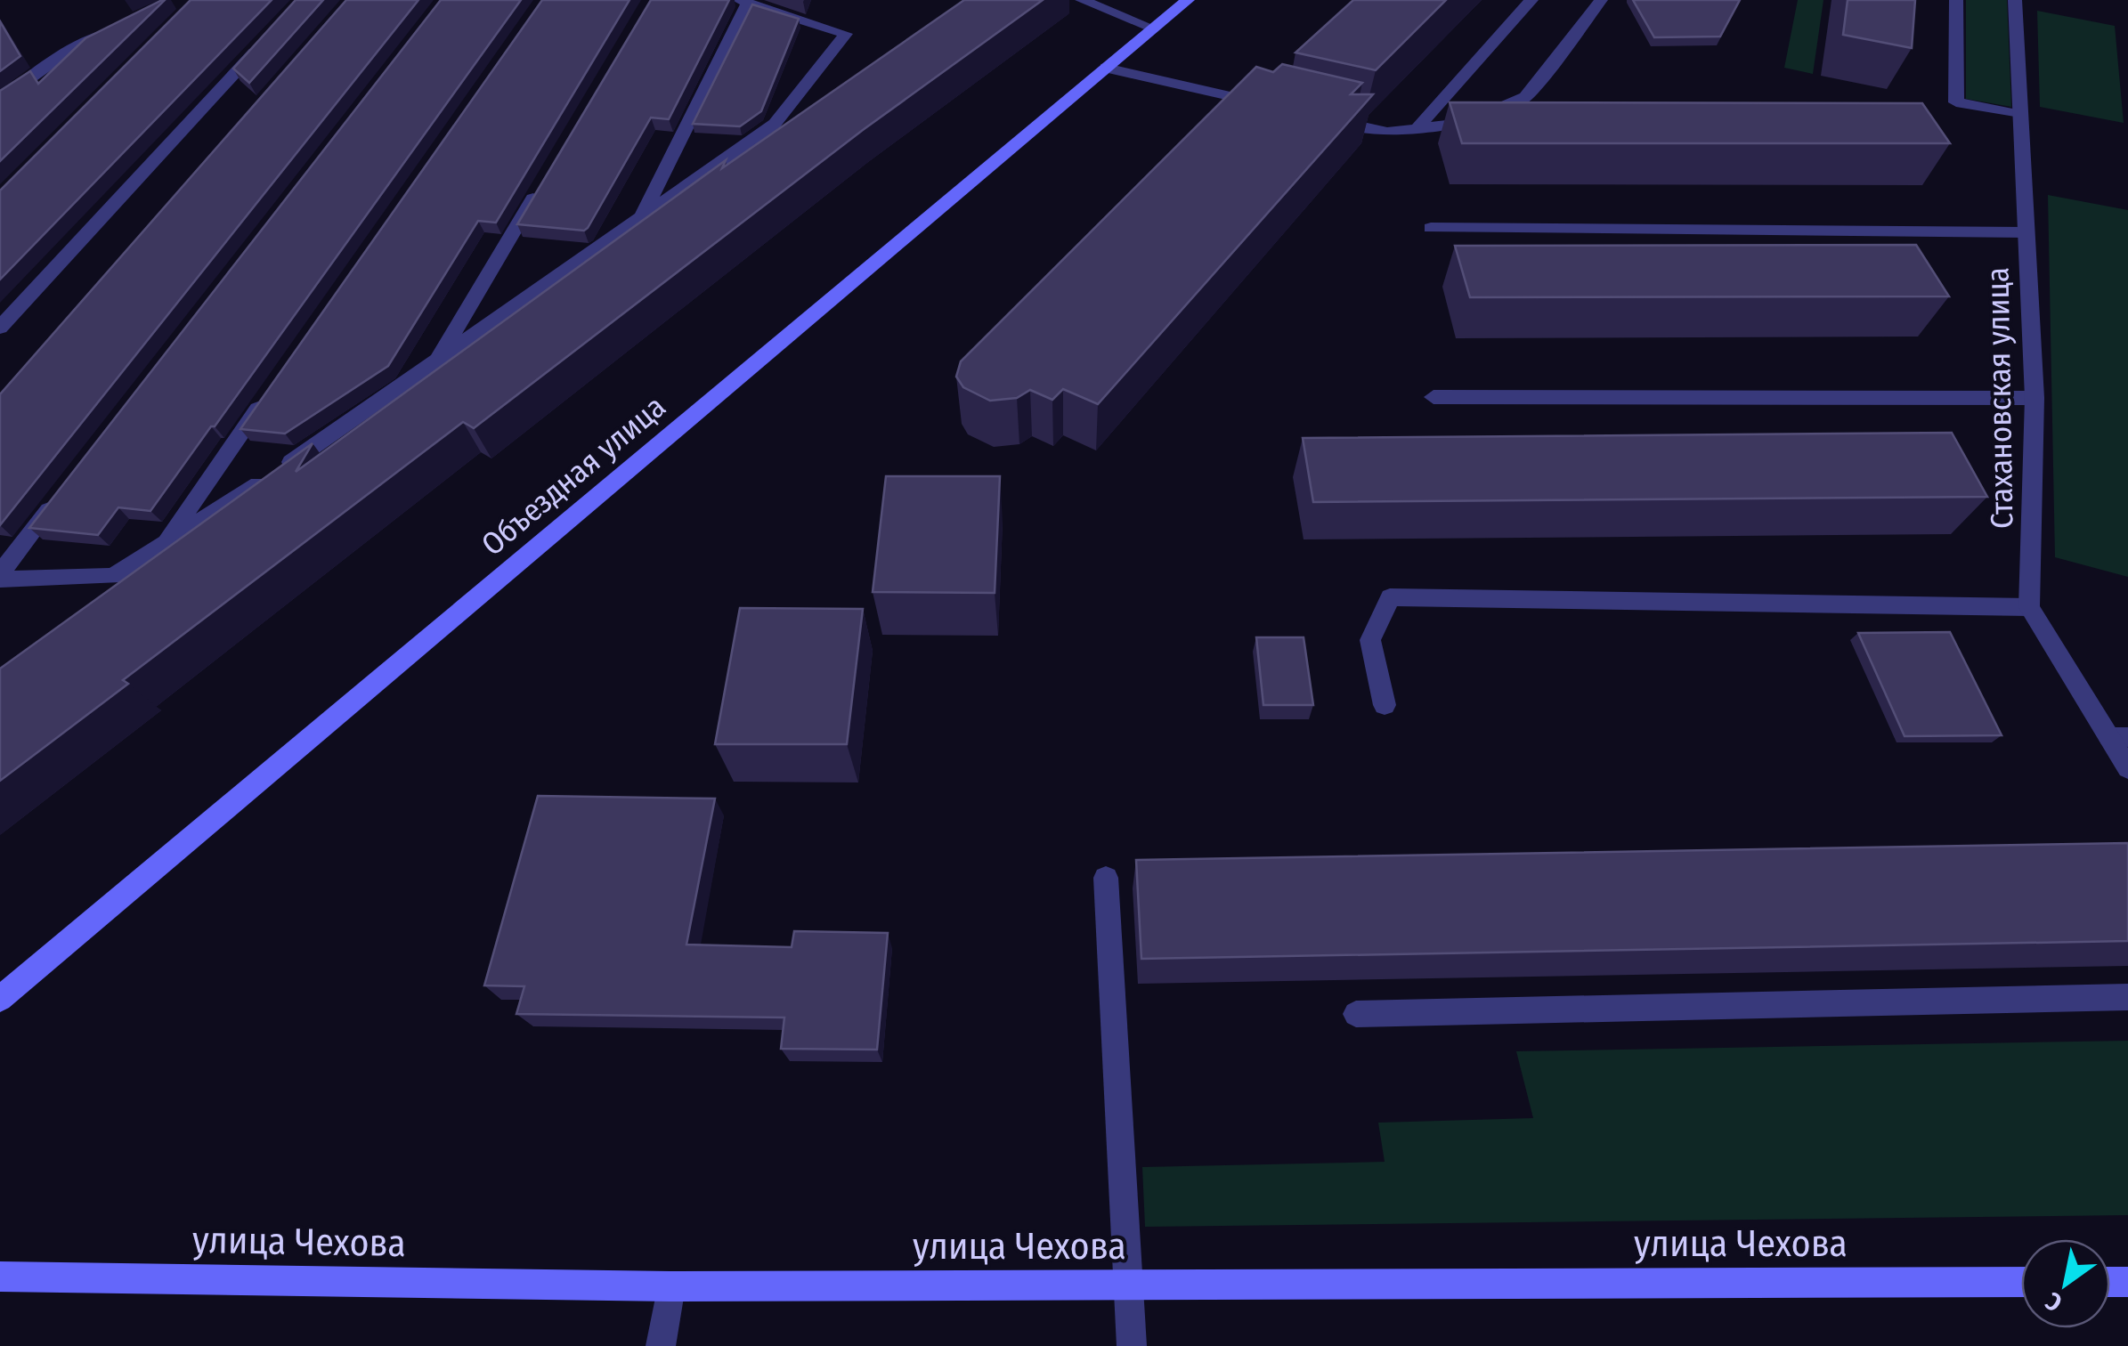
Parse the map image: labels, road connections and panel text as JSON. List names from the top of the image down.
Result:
{
  "streets": {
    "main road": ["Объездная улица", "улица Чехова"],
    "street": ["Стахановская улица"]
  },
  "north": "bottom left"
}
